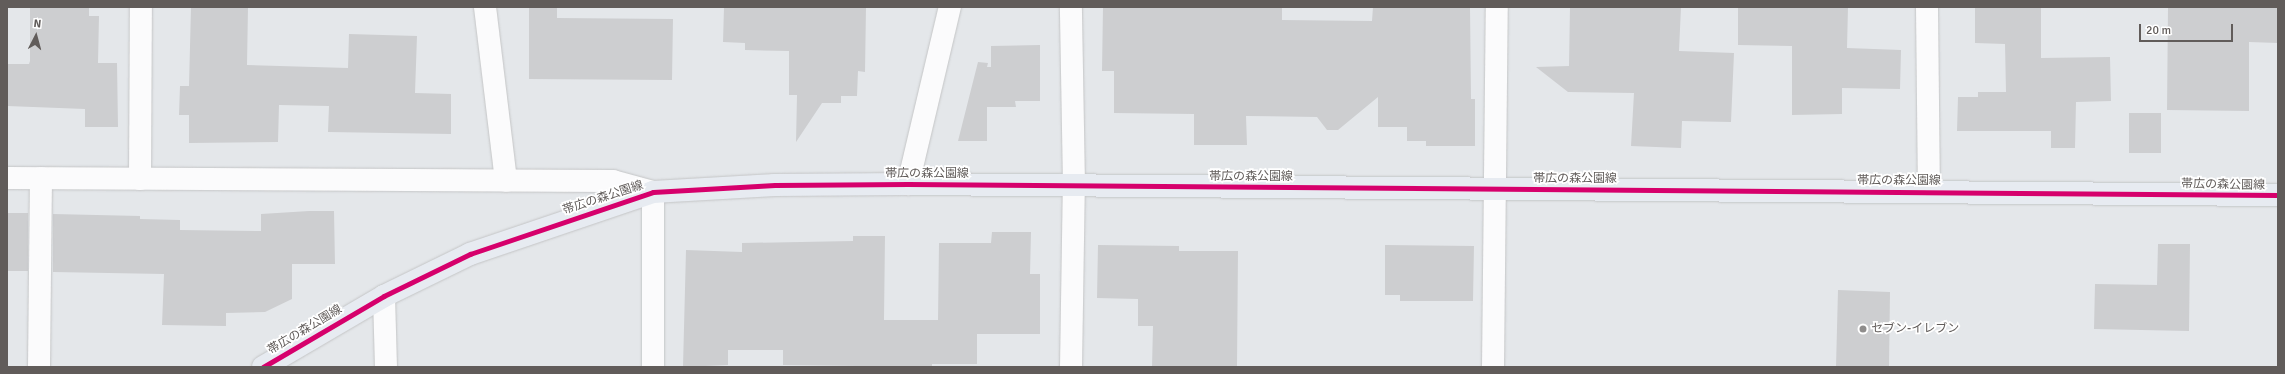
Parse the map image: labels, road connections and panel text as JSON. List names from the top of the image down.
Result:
{
  "streets": {
    "main road": ["帯広の森公園線"]
  },
  "places": ["セブン-イレブン"],
  "scale_bar": "20 m",
  "north": "top"
}
